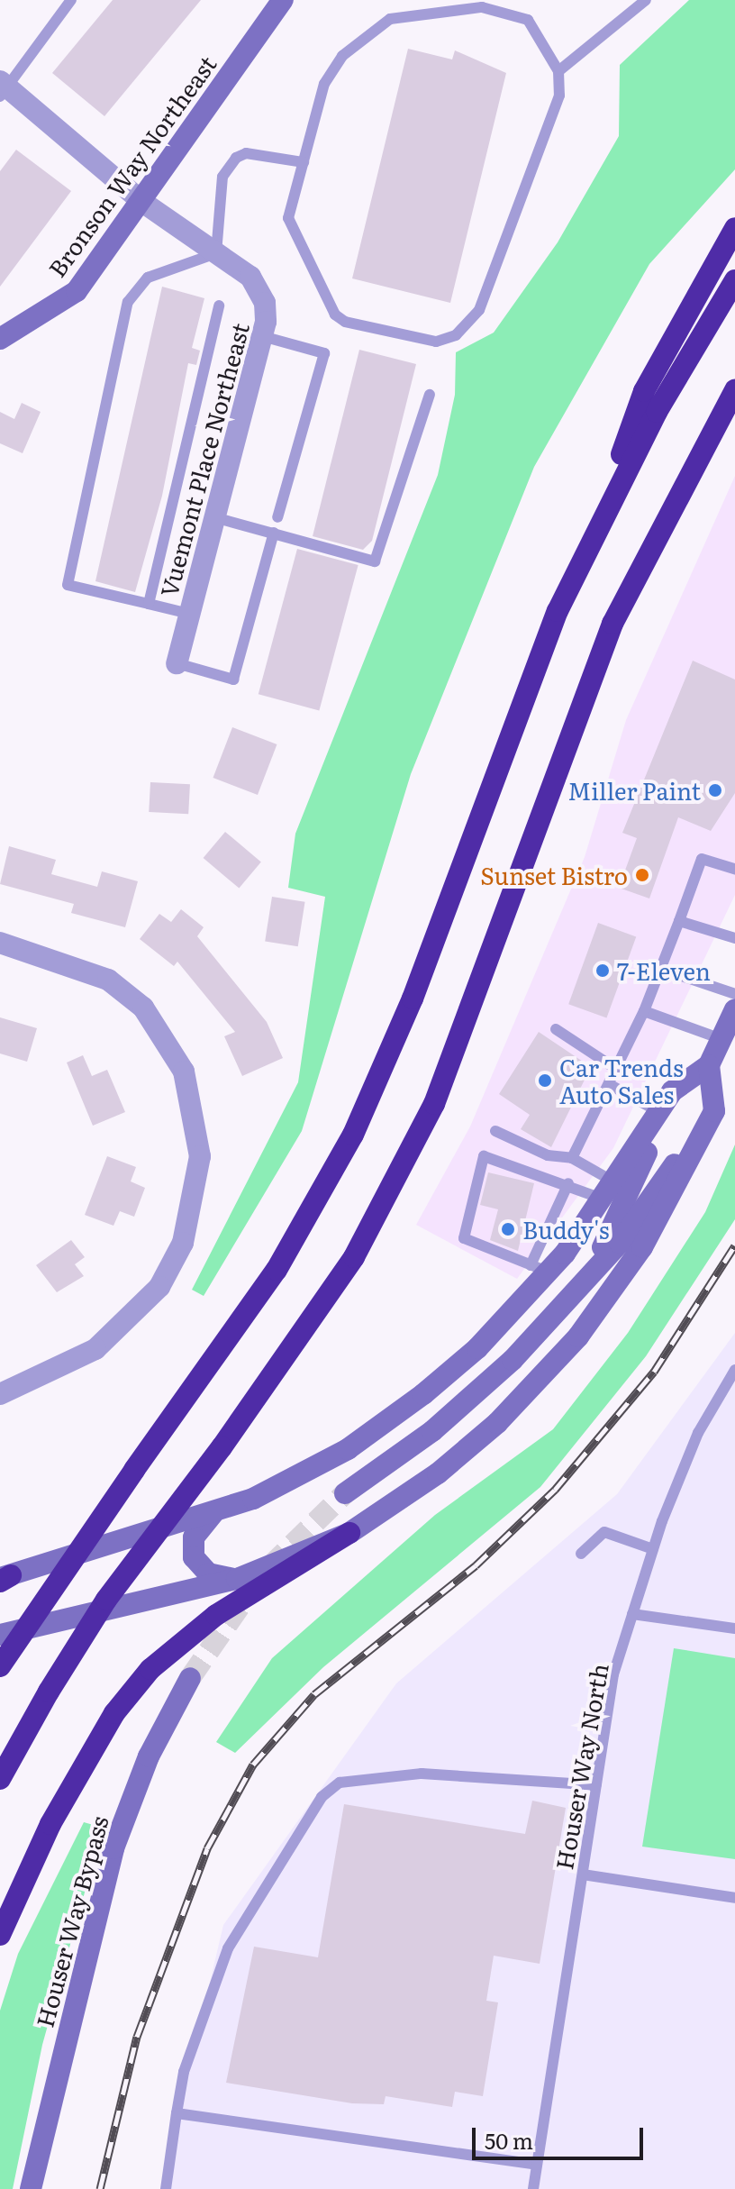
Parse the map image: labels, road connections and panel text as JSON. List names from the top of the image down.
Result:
{
  "streets": {
    "main road": ["Bronson Way Northeast", "Houser Way Bypass"],
    "street": ["Vuemont Place Northeast"],
    "lane": ["Houser Way North"]
  },
  "crossings": [
    ["Bronson Way Northeast", "Vuemont Place Northeast"]
  ],
  "places": [
    "Miller Paint",
    "Sunset Bistro",
    "7-Eleven",
    "Car Trends Auto Sales",
    "Buddy's"
  ],
  "scale_bar": "50 m"
}
